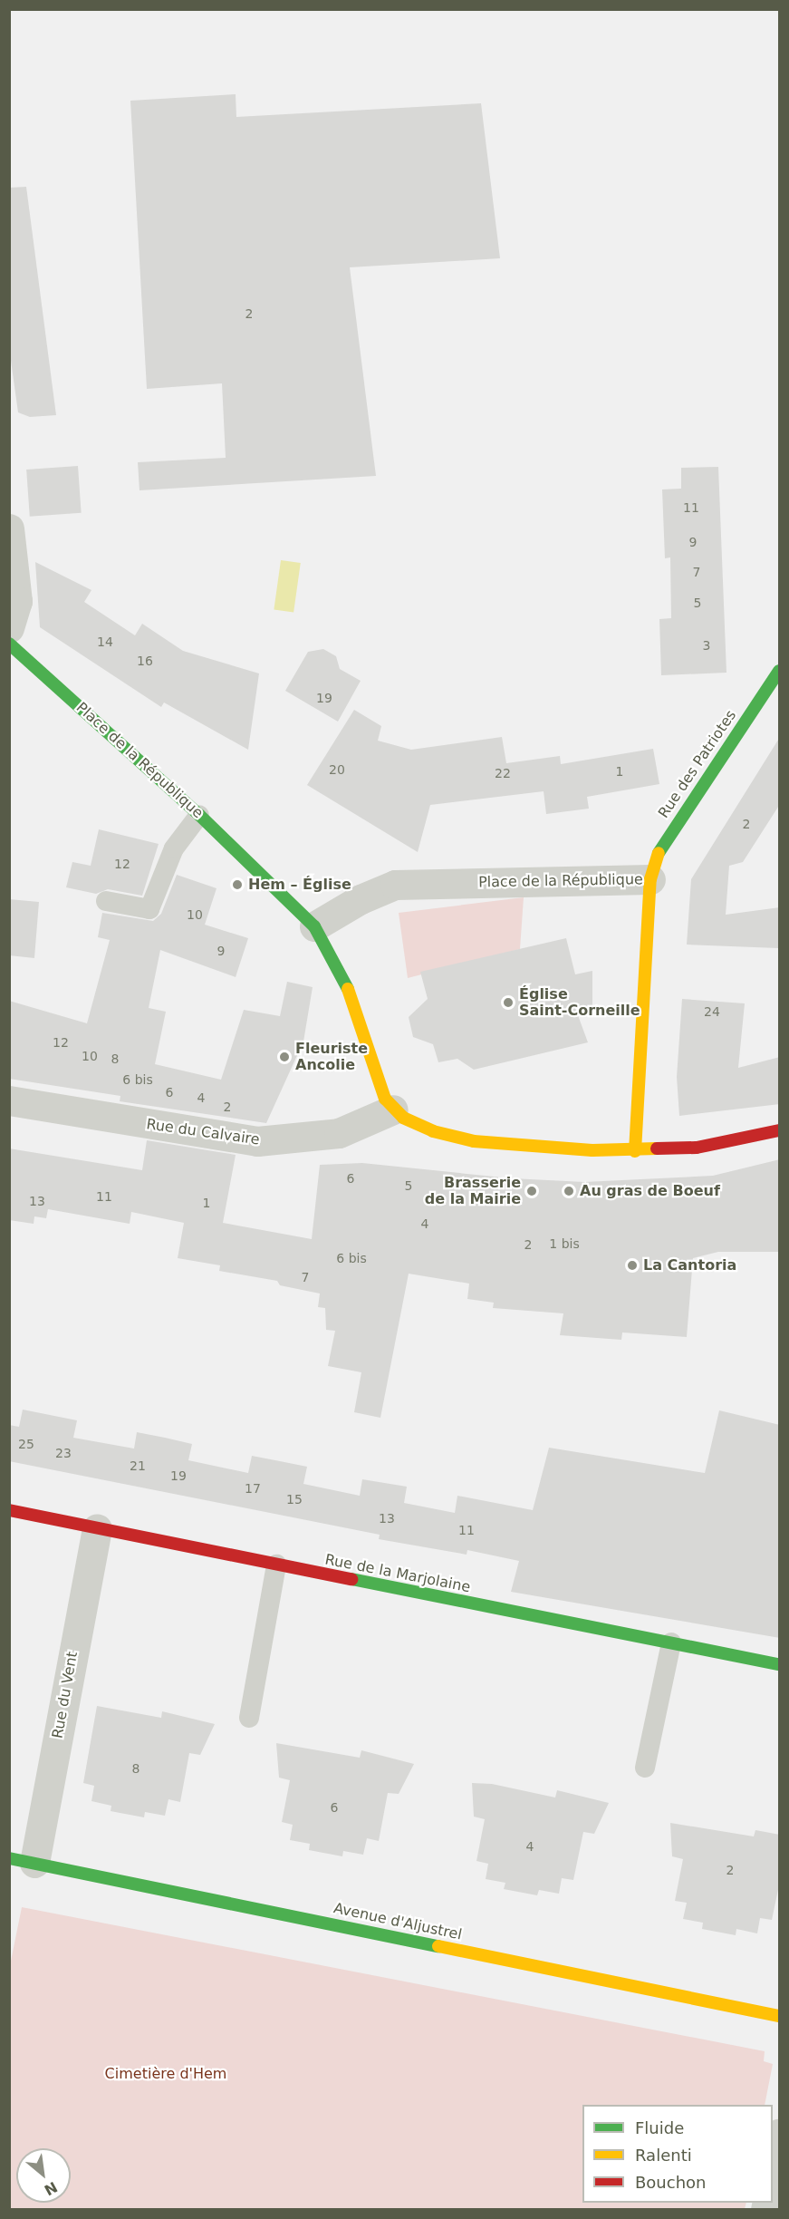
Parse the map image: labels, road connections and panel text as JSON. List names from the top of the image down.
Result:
{
  "streets": {
    "street": [
      "Place de la République",
      "Rue des Patriotes",
      "Rue du Calvaire",
      "Rue de la Marjolaine",
      "Rue du Vent",
      "Avenue d'Aljustrel"
    ]
  },
  "crossings": [
    ["Place de la République", "Rue des Patriotes"],
    ["Place de la République", "Rue du Calvaire"],
    ["Rue de la Marjolaine", "Rue du Vent"],
    ["Rue du Vent", "Avenue d'Aljustrel"]
  ],
  "parks": ["Cimetière d'Hem"],
  "places": [
    "Hem – Église",
    "Église Saint-Corneille",
    "Fleuriste Ancolie",
    "Brasserie de la Mairie",
    "Au gras de Boeuf",
    "La Cantoria"
  ],
  "house_numbers": [
    "2",
    "11",
    "9",
    "7",
    "5",
    "14",
    "3",
    "16",
    "19",
    "20",
    "1",
    "22",
    "2",
    "12",
    "10",
    "9",
    "24",
    "12",
    "10",
    "8",
    "6 bis",
    "6",
    "4",
    "2",
    "6",
    "5",
    "11",
    "13",
    "1",
    "4",
    "1 bis",
    "2",
    "6 bis",
    "7",
    "25",
    "23",
    "21",
    "19",
    "17",
    "15",
    "13",
    "11",
    "8",
    "6",
    "4",
    "2"
  ],
  "legend": ["Fluide", "Ralenti", "Bouchon"],
  "north": "bottom right"
}
